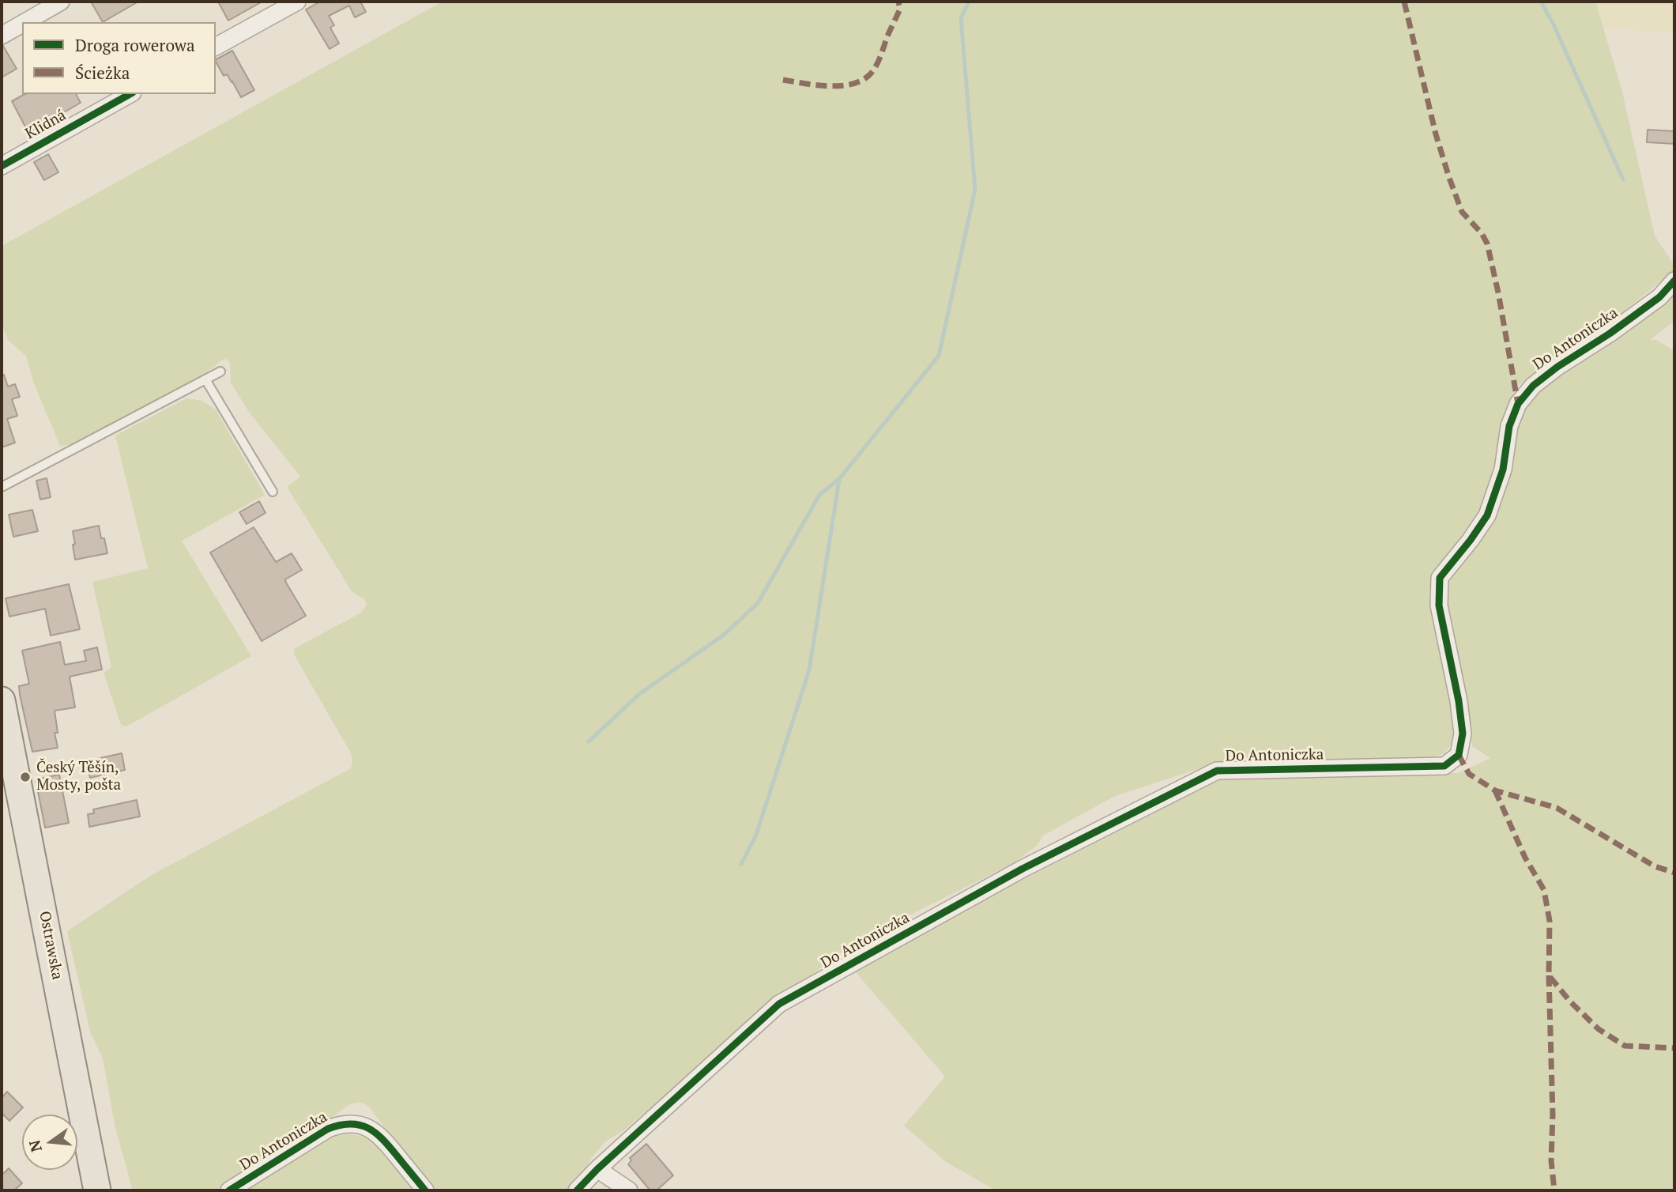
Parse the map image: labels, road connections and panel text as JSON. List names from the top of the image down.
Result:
{
  "streets": {
    "main road": ["Ostrawska"],
    "street": ["Klidná", "Do Antoniczka"]
  },
  "places": ["Český Těšín, Mosty, pošta"],
  "legend": ["Droga rowerowa", "Ścieżka"],
  "north": "left"
}
